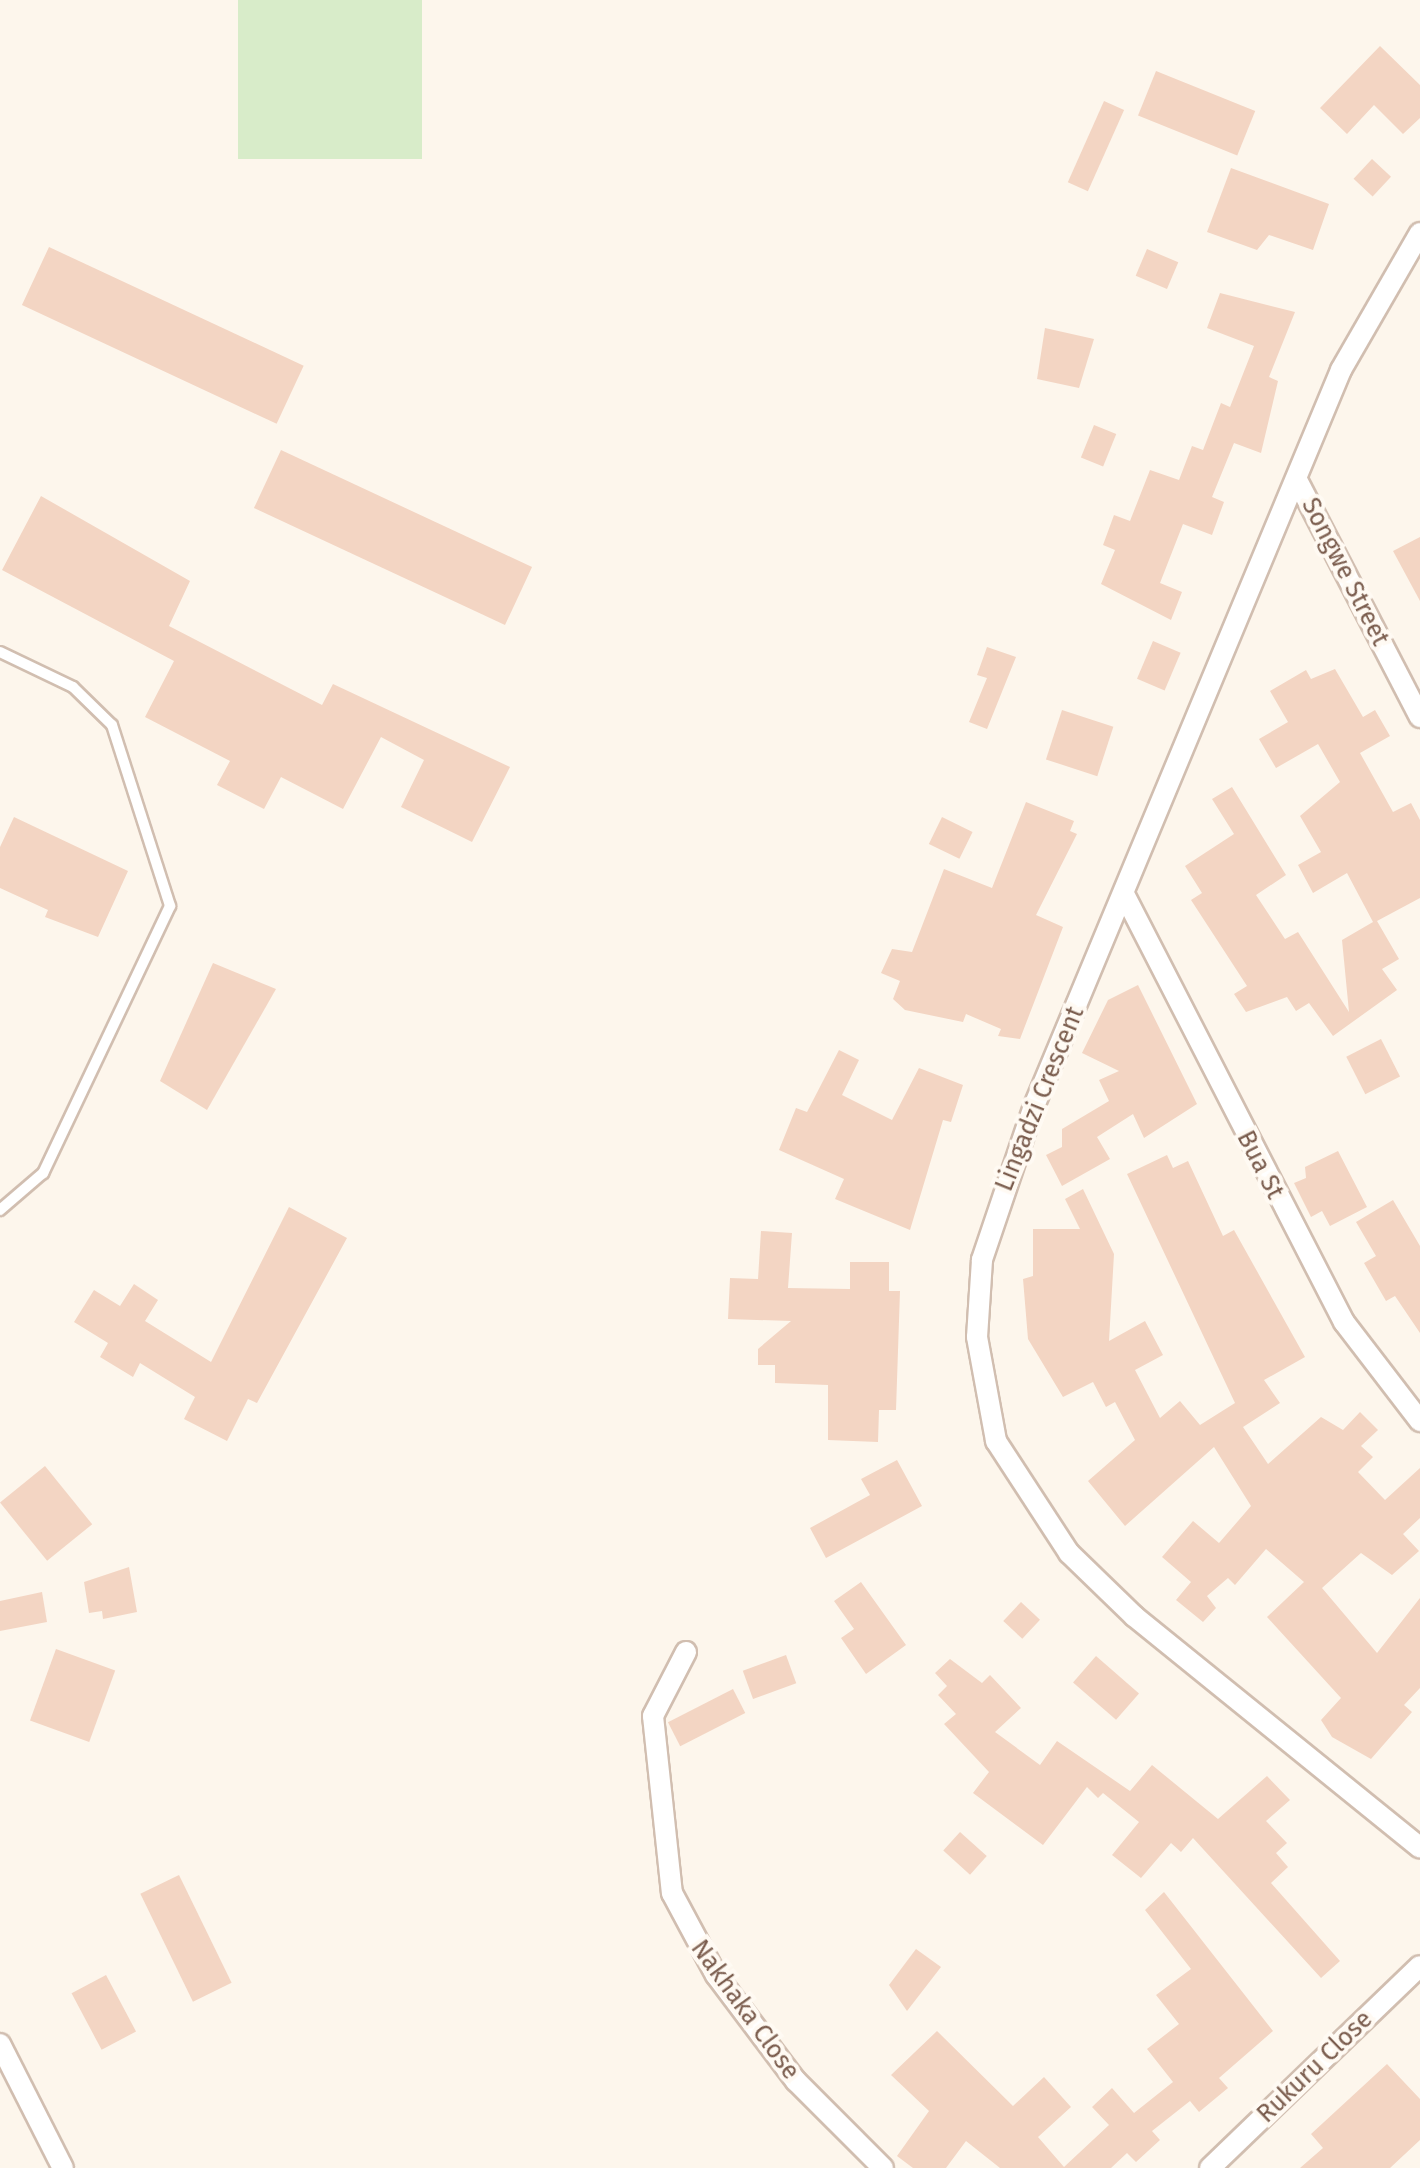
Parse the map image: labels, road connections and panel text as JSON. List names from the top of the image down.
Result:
{
  "streets": {
    "street": [
      "Songwe Street",
      "Lingadzi Crescent",
      "Bua St",
      "Nakhaka Close",
      "Rukuru Close"
    ]
  },
  "crossings": [
    ["Songwe Street", "Lingadzi Crescent"],
    ["Lingadzi Crescent", "Bua St"]
  ]
}
